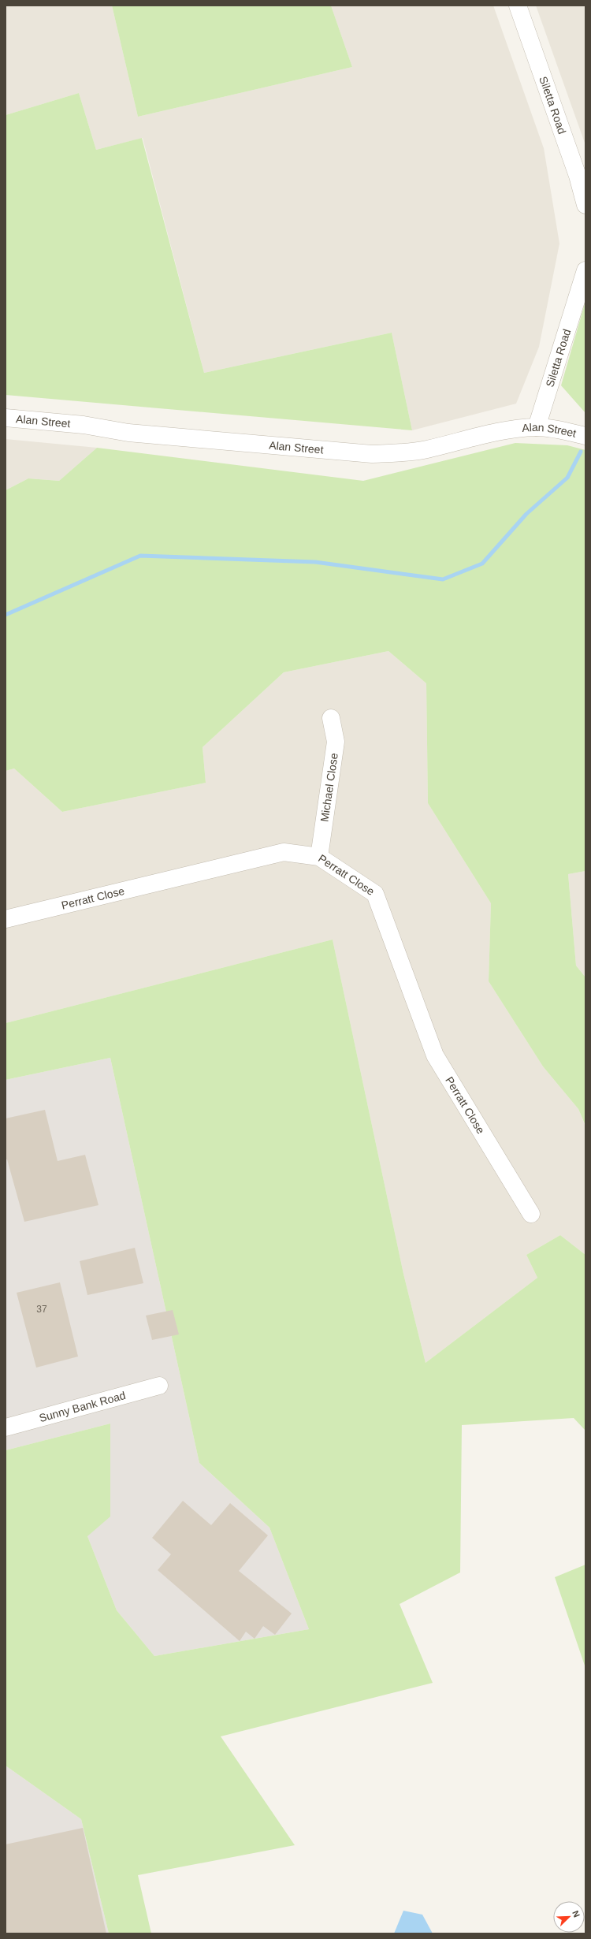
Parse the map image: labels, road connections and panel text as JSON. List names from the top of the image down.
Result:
{
  "streets": {
    "street": [
      "Siletta Road",
      "Alan Street",
      "Michael Close",
      "Perratt Close",
      "Sunny Bank Road"
    ]
  },
  "crossings": [
    ["Siletta Road", "Alan Street"],
    ["Michael Close", "Perratt Close"]
  ],
  "house_numbers": ["37"],
  "north": "top right"
}
